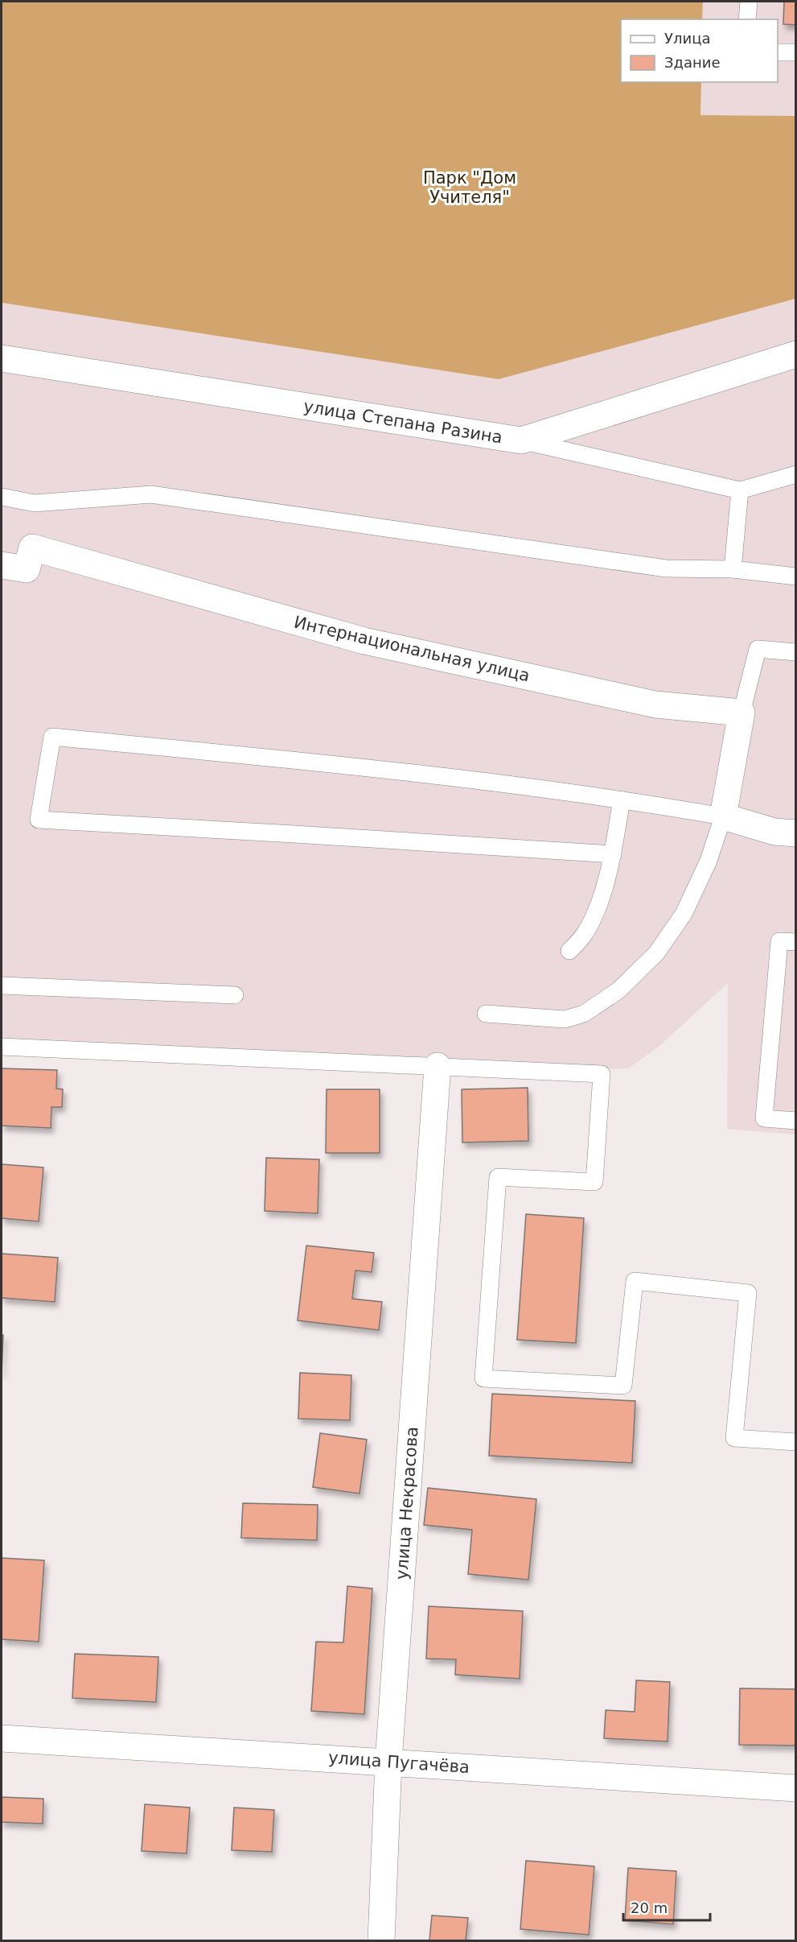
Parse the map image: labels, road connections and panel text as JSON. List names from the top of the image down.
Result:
{
  "streets": {
    "street": [
      "улица Степана Разина",
      "Интернациональная улица",
      "улица Некрасова",
      "улица Пугачёва"
    ]
  },
  "crossings": [
    ["улица Некрасова", "улица Пугачёва"]
  ],
  "parks": ["Парк \"Дом Учителя\""],
  "legend": ["Улица", "Здание"],
  "scale_bar": "20 m"
}
